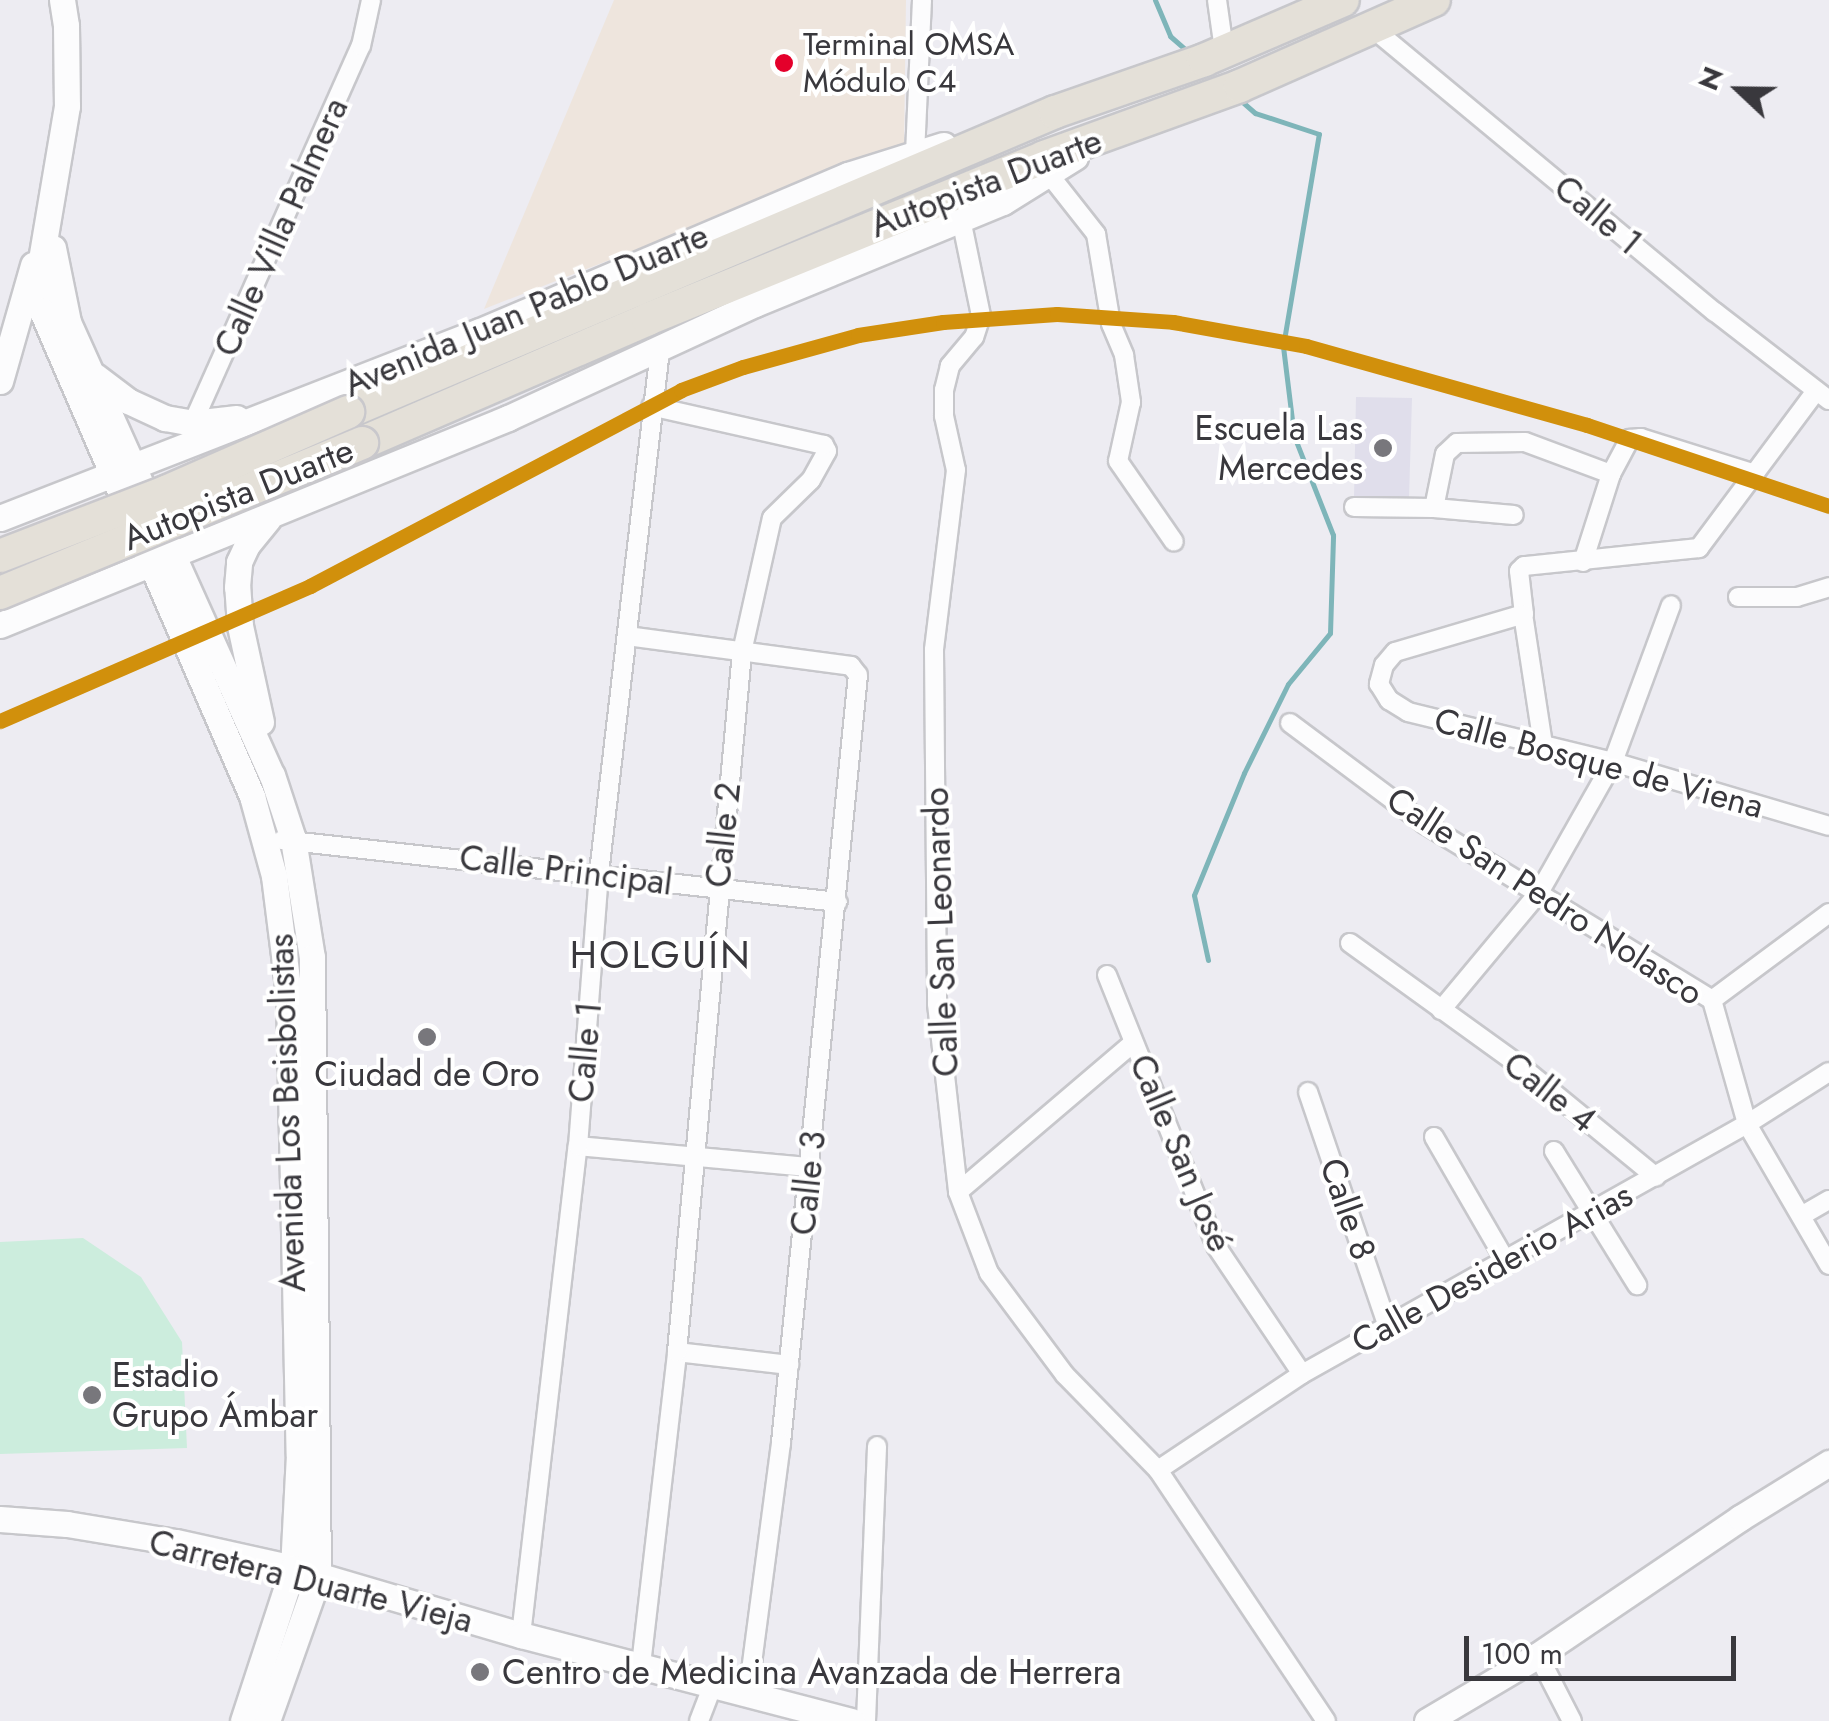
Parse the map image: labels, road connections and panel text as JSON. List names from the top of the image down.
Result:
{
  "streets": {
    "highway": ["Autopista Duarte"],
    "main road": ["Avenida Juan Pablo Duarte", "Avenida Los Beisbolistas", "Carretera Duarte Vieja"],
    "street": [
      "Calle 1",
      "Calle Villa Palmera",
      "Calle Bosque de Viena",
      "Calle 2",
      "Calle Principal",
      "Calle San Pedro Nolasco",
      "Calle San Leonardo",
      "Calle 4",
      "Calle San José",
      "Calle 3",
      "Calle 8",
      "Calle Desiderio Arias"
    ]
  },
  "crossings": [
    ["Autopista Duarte", "Calle 1"],
    ["Autopista Duarte", "Avenida Juan Pablo Duarte"],
    ["Autopista Duarte", "Calle San Leonardo"],
    ["Autopista Duarte", "Avenida Los Beisbolistas"],
    ["Calle 1", "Calle 2"],
    ["Calle 1", "Calle Principal"],
    ["Calle 1", "Carretera Duarte Vieja"],
    ["Calle Villa Palmera", "Avenida Juan Pablo Duarte"],
    ["Avenida Juan Pablo Duarte", "Avenida Los Beisbolistas"],
    ["Calle 2", "Calle Principal"],
    ["Calle 2", "Calle 3"],
    ["Calle 2", "Carretera Duarte Vieja"],
    ["Calle Principal", "Avenida Los Beisbolistas"],
    ["Calle Principal", "Calle 3"],
    ["Calle San Pedro Nolasco", "Calle Desiderio Arias"],
    ["Calle San Leonardo", "Calle Desiderio Arias"],
    ["Calle 4", "Calle Desiderio Arias"],
    ["Avenida Los Beisbolistas", "Carretera Duarte Vieja"],
    ["Calle San José", "Calle Desiderio Arias"],
    ["Calle 3", "Carretera Duarte Vieja"],
    ["Calle 8", "Calle Desiderio Arias"]
  ],
  "districts": ["HOLGUÍN"],
  "places": [
    "Terminal OMSA Módulo C4",
    "Escuela Las Mercedes",
    "Ciudad de Oro",
    "Estadio Grupo Ámbar",
    "Centro de Medicina Avanzada de Herrera"
  ],
  "lines": ["metro line 2"],
  "scale_bar": "100 m",
  "north": "left"
}
